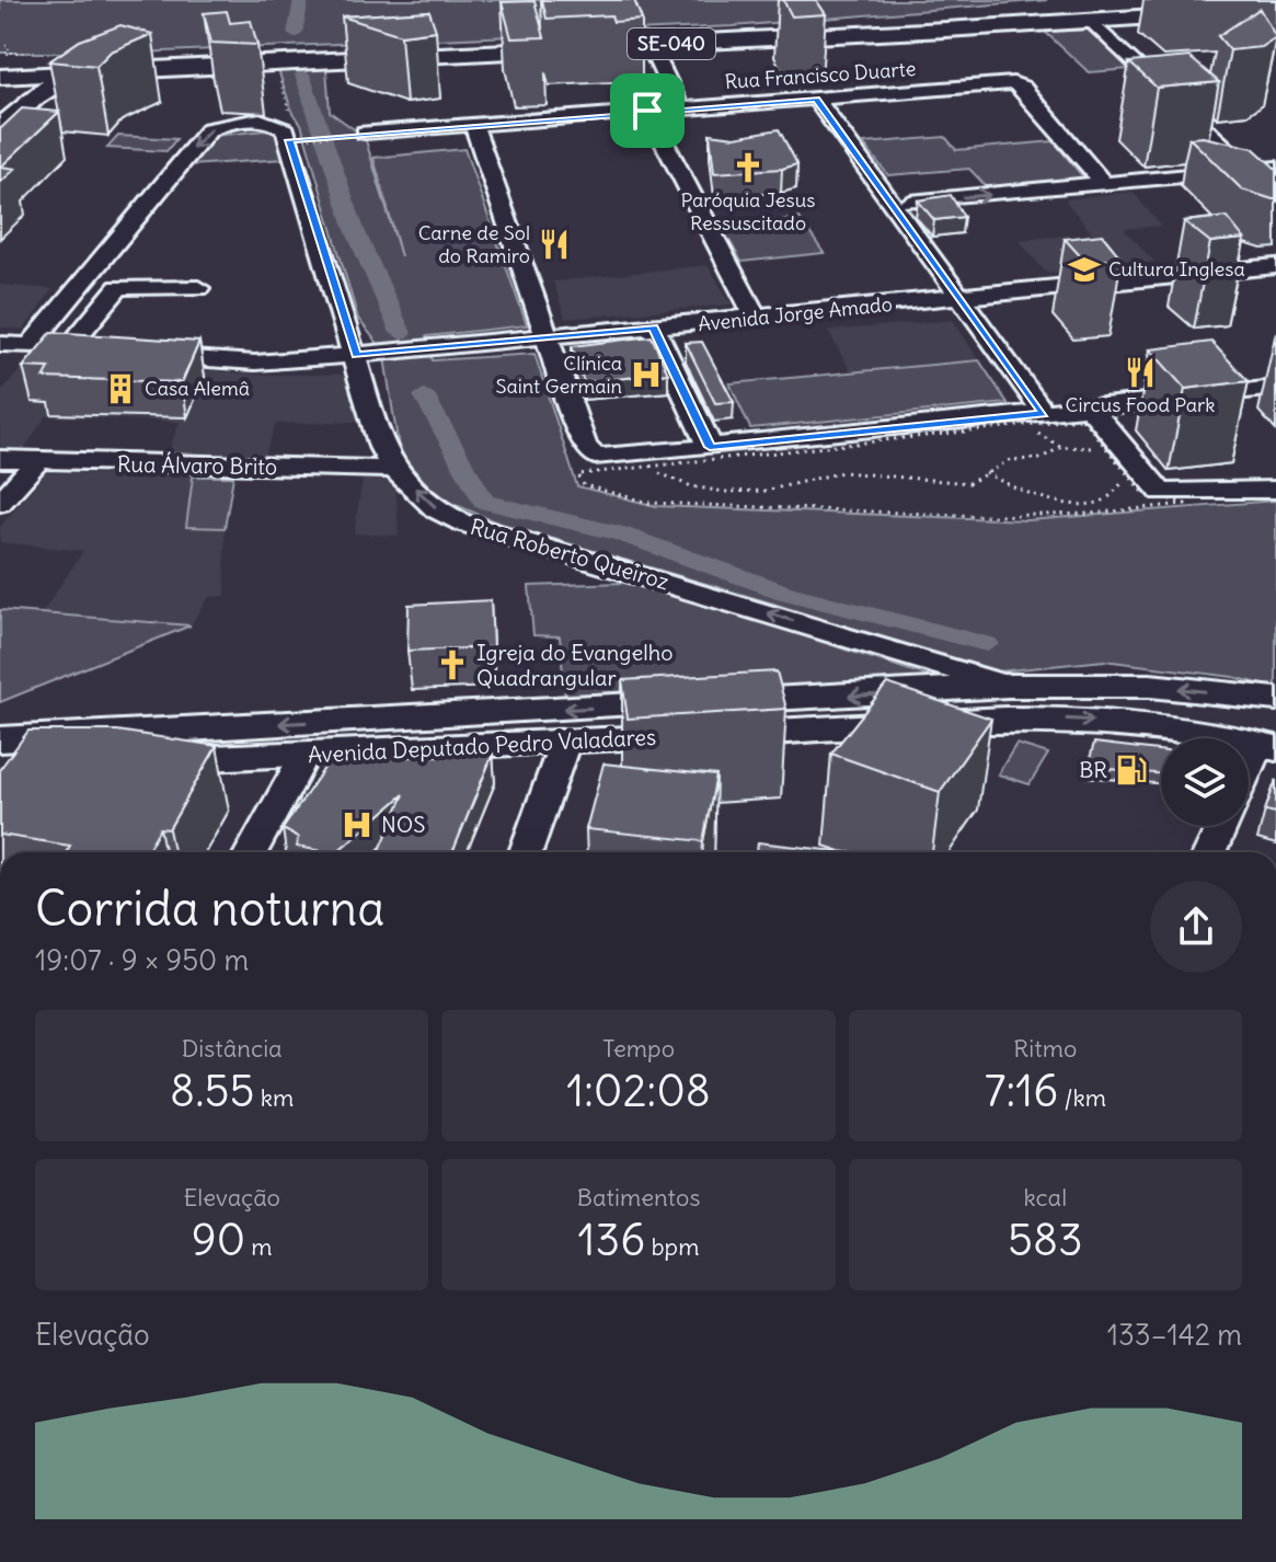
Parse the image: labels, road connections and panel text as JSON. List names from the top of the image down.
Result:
{
  "streets": {
    "main road": ["SE-040", "Avenida Deputado Pedro Valadares"],
    "street": [
      "Rua Francisco Duarte",
      "Avenida Jorge Amado",
      "Rua Álvaro Brito",
      "Rua Roberto Queiroz"
    ]
  },
  "crossings": [
    ["Avenida Jorge Amado", "Rua Roberto Queiroz"],
    ["Rua Álvaro Brito", "Rua Roberto Queiroz"],
    ["Rua Roberto Queiroz", "Avenida Deputado Pedro Valadares"]
  ],
  "places": {
    "church": ["Paróquia Jesus Ressuscitado", "Igreja do Evangelho Quadrangular"],
    "restaurant": ["Carne de Sol do Ramiro", "Circus Food Park"],
    "school or university": ["Cultura Inglesa"],
    "hospital": ["Clínica Saint Germain", "NOS"],
    "building": ["Casa Alemâ"],
    "fuel station": ["BR"]
  },
  "page": {
    "heading": ["Corrida noturna", "19:07 · 9 × 950 m"],
    "stats": [
      ["Distância", "8.55 km"],
      ["Tempo", "1:02:08"],
      ["Ritmo", "7:16 /km"],
      ["Elevação", "90 m"],
      ["Batimentos", "136 bpm"],
      ["kcal", "583"]
    ],
    "chart": ["Elevação", "133–142 m"]
  }
}
